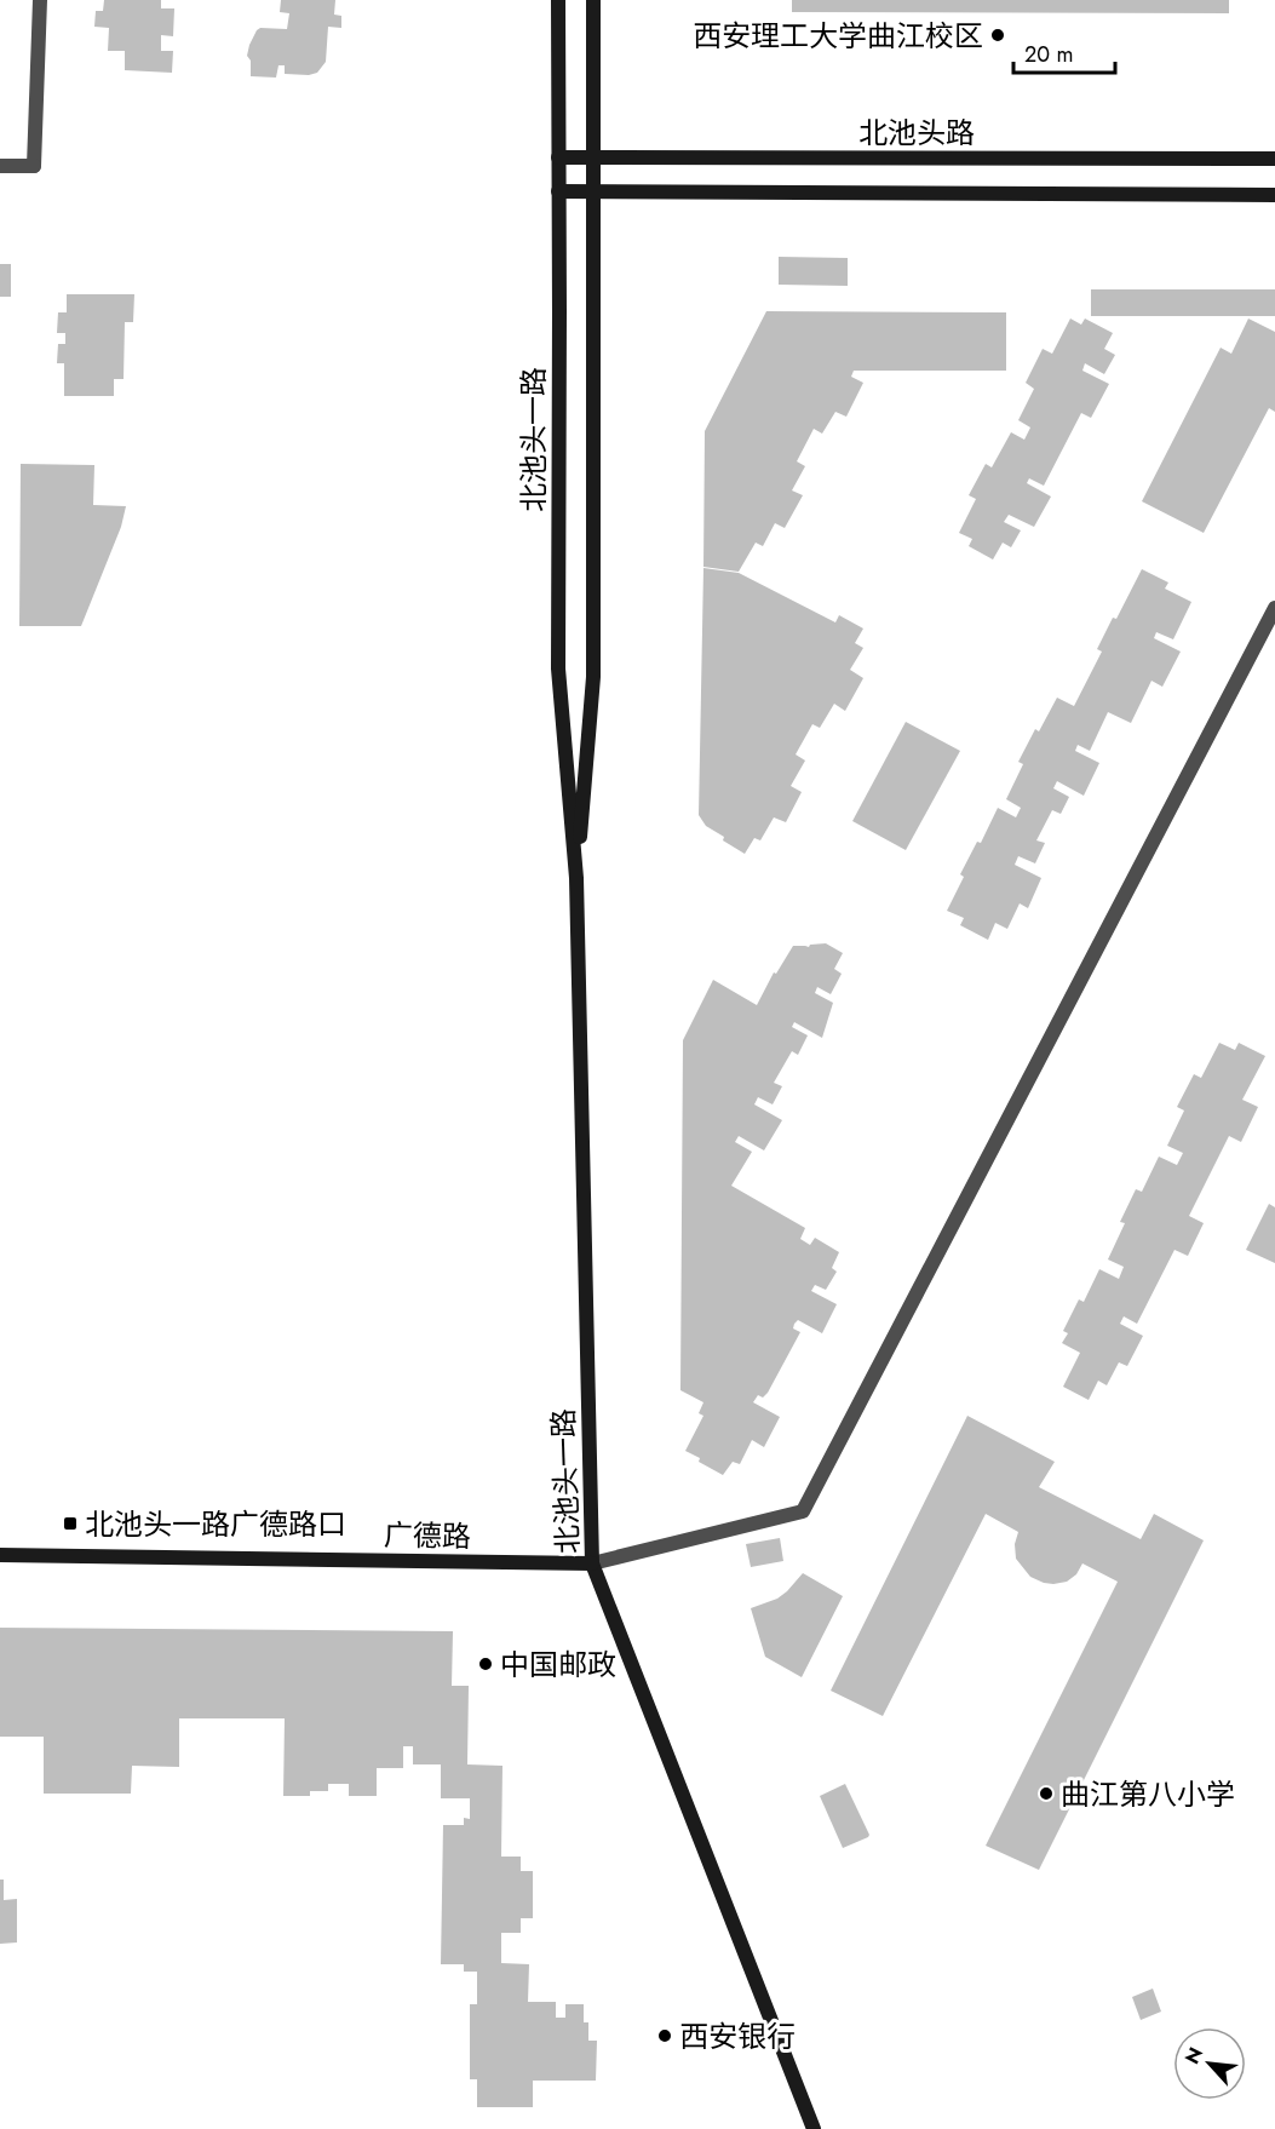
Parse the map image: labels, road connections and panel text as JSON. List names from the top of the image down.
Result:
{
  "streets": {
    "street": ["北池头路", "北池头一路", "广德路"]
  },
  "crossings": [
    ["北池头路", "北池头一路"],
    ["北池头一路", "广德路"]
  ],
  "places": {
    "other": [
      "西安理工大学曲江校区",
      "中国邮政",
      "曲江第八小学",
      "西安银行"
    ],
    "transit": ["北池头一路广德路口"]
  },
  "scale_bar": "20 m",
  "north": "top left"
}
